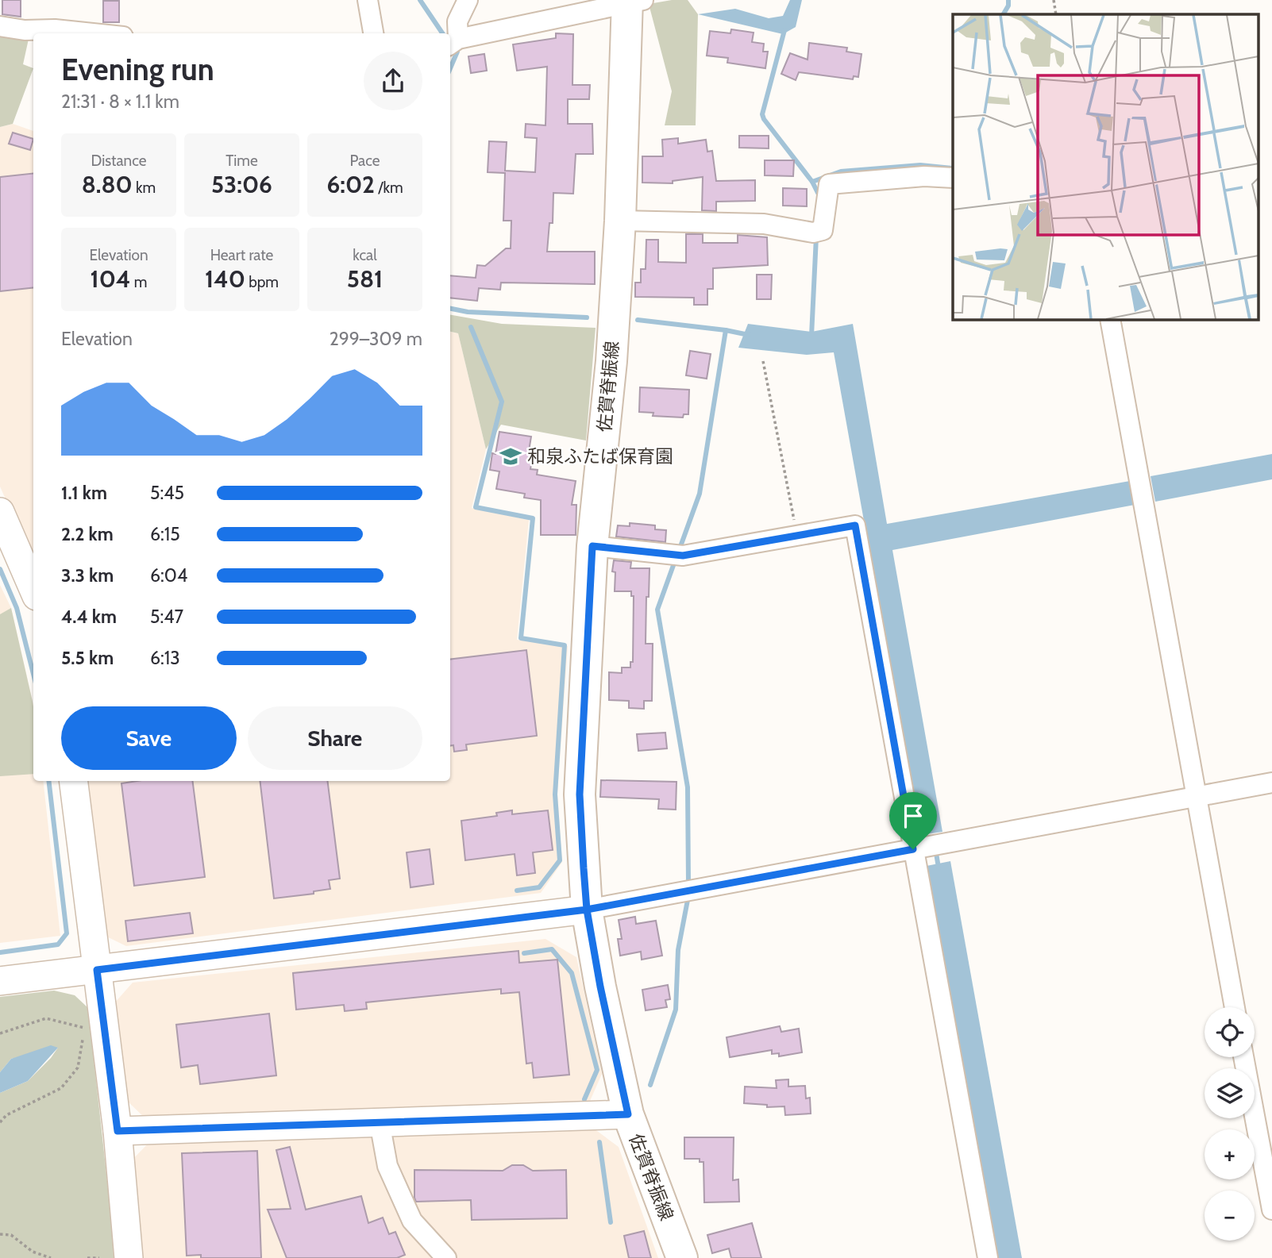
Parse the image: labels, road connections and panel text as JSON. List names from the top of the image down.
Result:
{
  "streets": {
    "main road": ["佐賀脊振線"]
  },
  "places": {
    "school or university": ["和泉ふたば保育園"]
  },
  "page": {
    "heading": ["Evening run", "21:31 · 8 × 1.1 km"],
    "stats": [
      ["Distance", "8.80 km"],
      ["Time", "53:06"],
      ["Pace", "6:02 /km"],
      ["Elevation", "104 m"],
      ["Heart rate", "140 bpm"],
      ["kcal", "581"]
    ],
    "chart": ["Elevation", "299–309 m"],
    "list": [
      {
        "name": "1.1 km",
        "note": "5:45"
      },
      {
        "name": "2.2 km",
        "note": "6:15"
      },
      {
        "name": "3.3 km",
        "note": "6:04"
      },
      {
        "name": "4.4 km",
        "note": "5:47"
      },
      {
        "name": "5.5 km",
        "note": "6:13"
      }
    ],
    "buttons": ["Save", "Share"],
    "map_buttons": ["+", "−"]
  }
}
